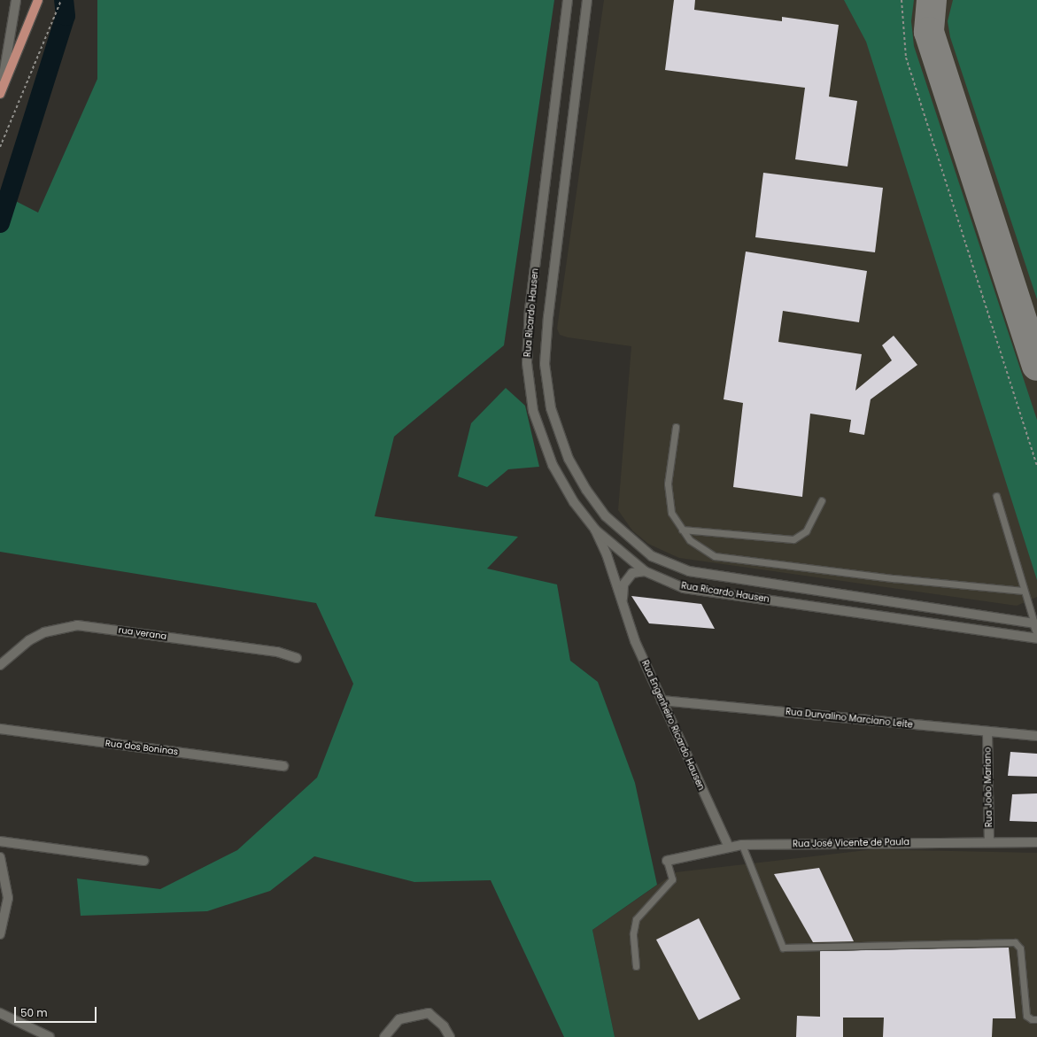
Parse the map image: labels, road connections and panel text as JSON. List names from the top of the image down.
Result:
{
  "streets": {
    "street": [
      "Rua Ricardo Hausen",
      "rua verana",
      "Rua Durvalino Marciano Leite",
      "Rua Engenheiro Ricardo Hausen",
      "Rua dos Boninas",
      "Rua João Mariano",
      "Rua José Vicente de Paula"
    ]
  },
  "crossings": [
    ["Rua Ricardo Hausen", "Rua Engenheiro Ricardo Hausen"],
    ["Rua Durvalino Marciano Leite", "Rua Engenheiro Ricardo Hausen"],
    ["Rua Durvalino Marciano Leite", "Rua João Mariano"],
    ["Rua Engenheiro Ricardo Hausen", "Rua José Vicente de Paula"],
    ["Rua João Mariano", "Rua José Vicente de Paula"]
  ],
  "scale_bar": "50 m"
}
